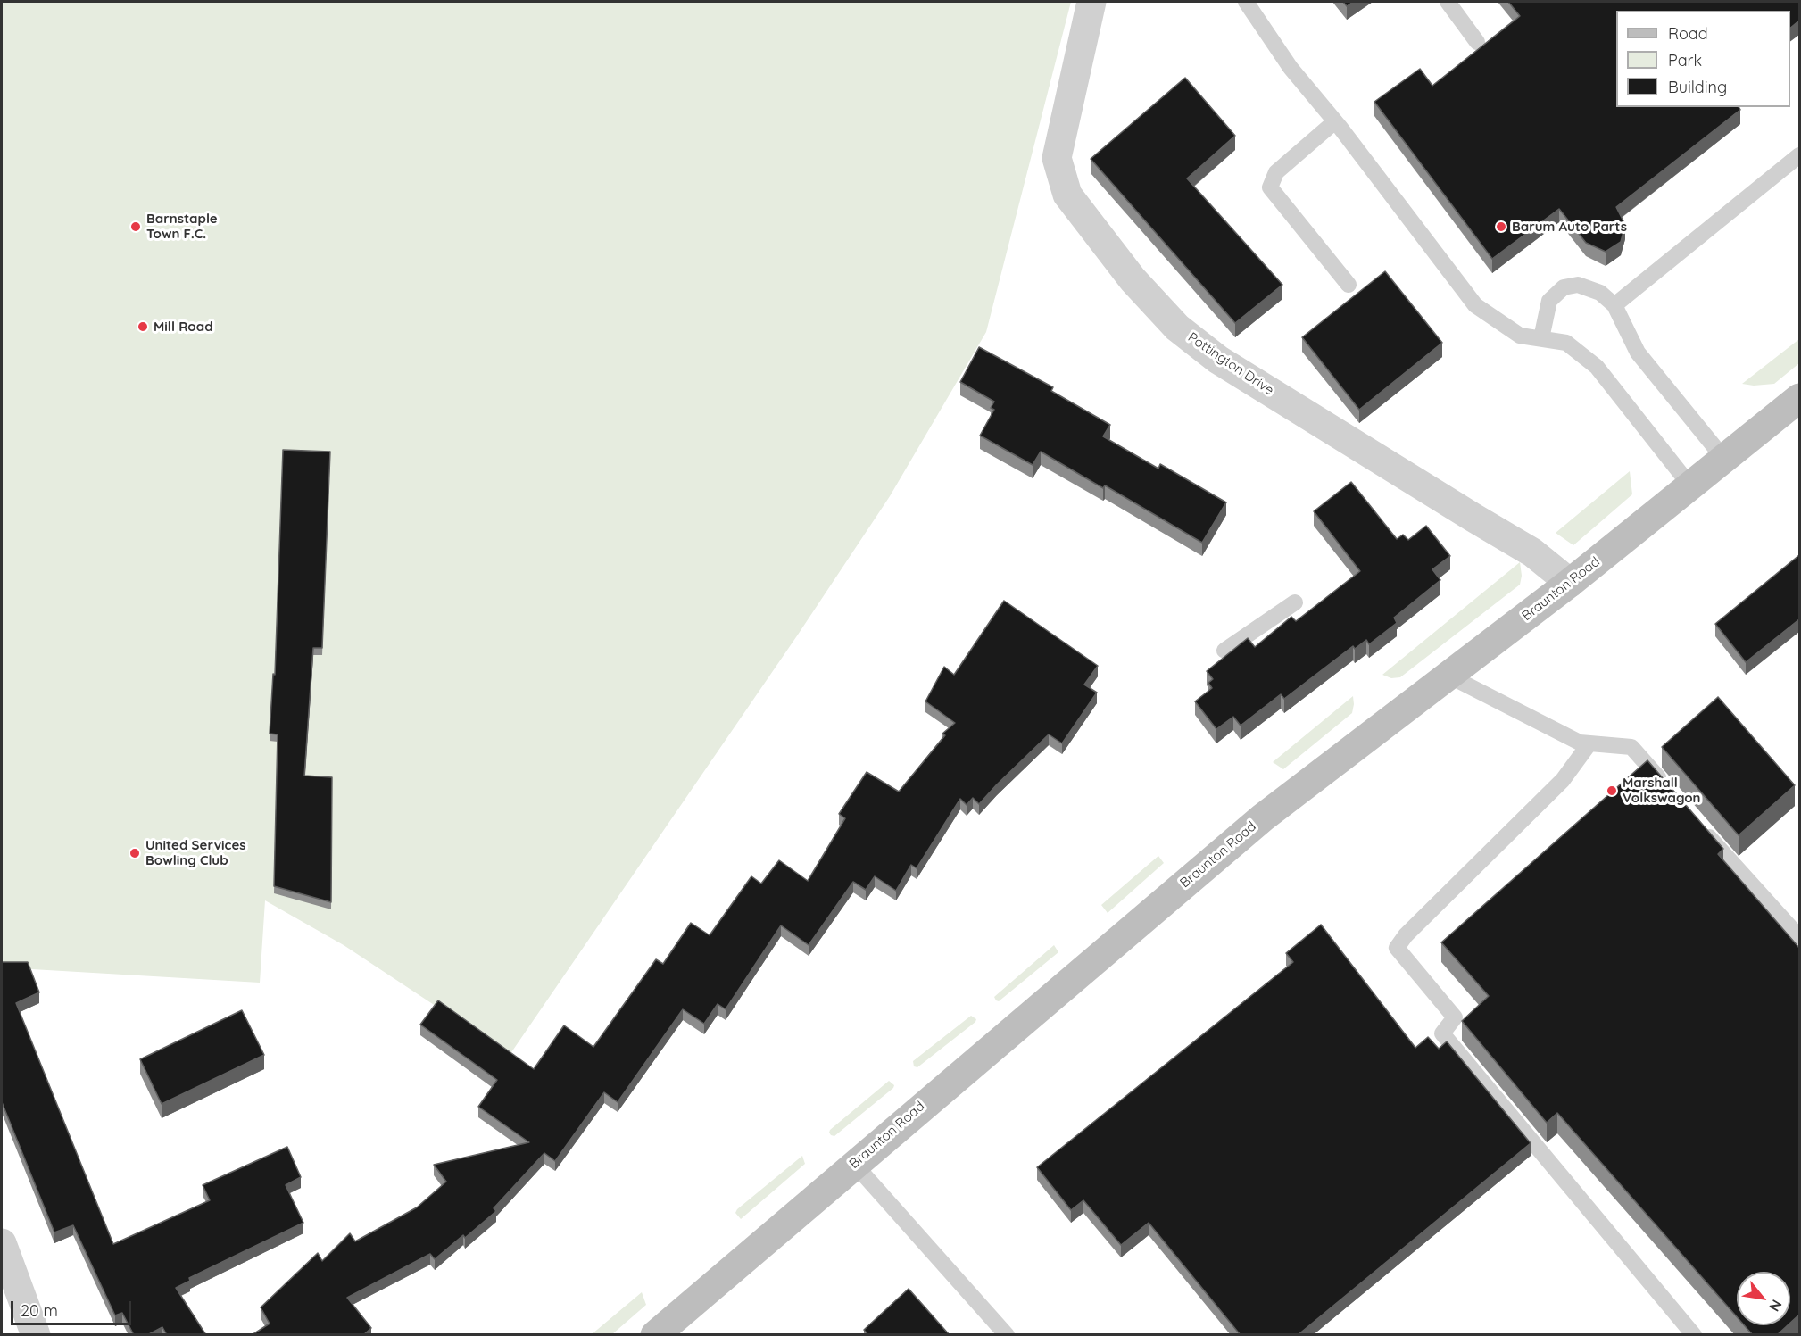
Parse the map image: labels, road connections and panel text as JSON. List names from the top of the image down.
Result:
{
  "streets": {
    "main road": ["Braunton Road"],
    "street": ["Pottington Drive"]
  },
  "crossings": [
    ["Pottington Drive", "Braunton Road"]
  ],
  "places": [
    "Barnstaple Town F.C.",
    "Barum Auto Parts",
    "Mill Road",
    "Marshall Volkswagon",
    "United Services Bowling Club"
  ],
  "legend": ["Road", "Park", "Building"],
  "scale_bar": "20 m",
  "north": "bottom right"
}
